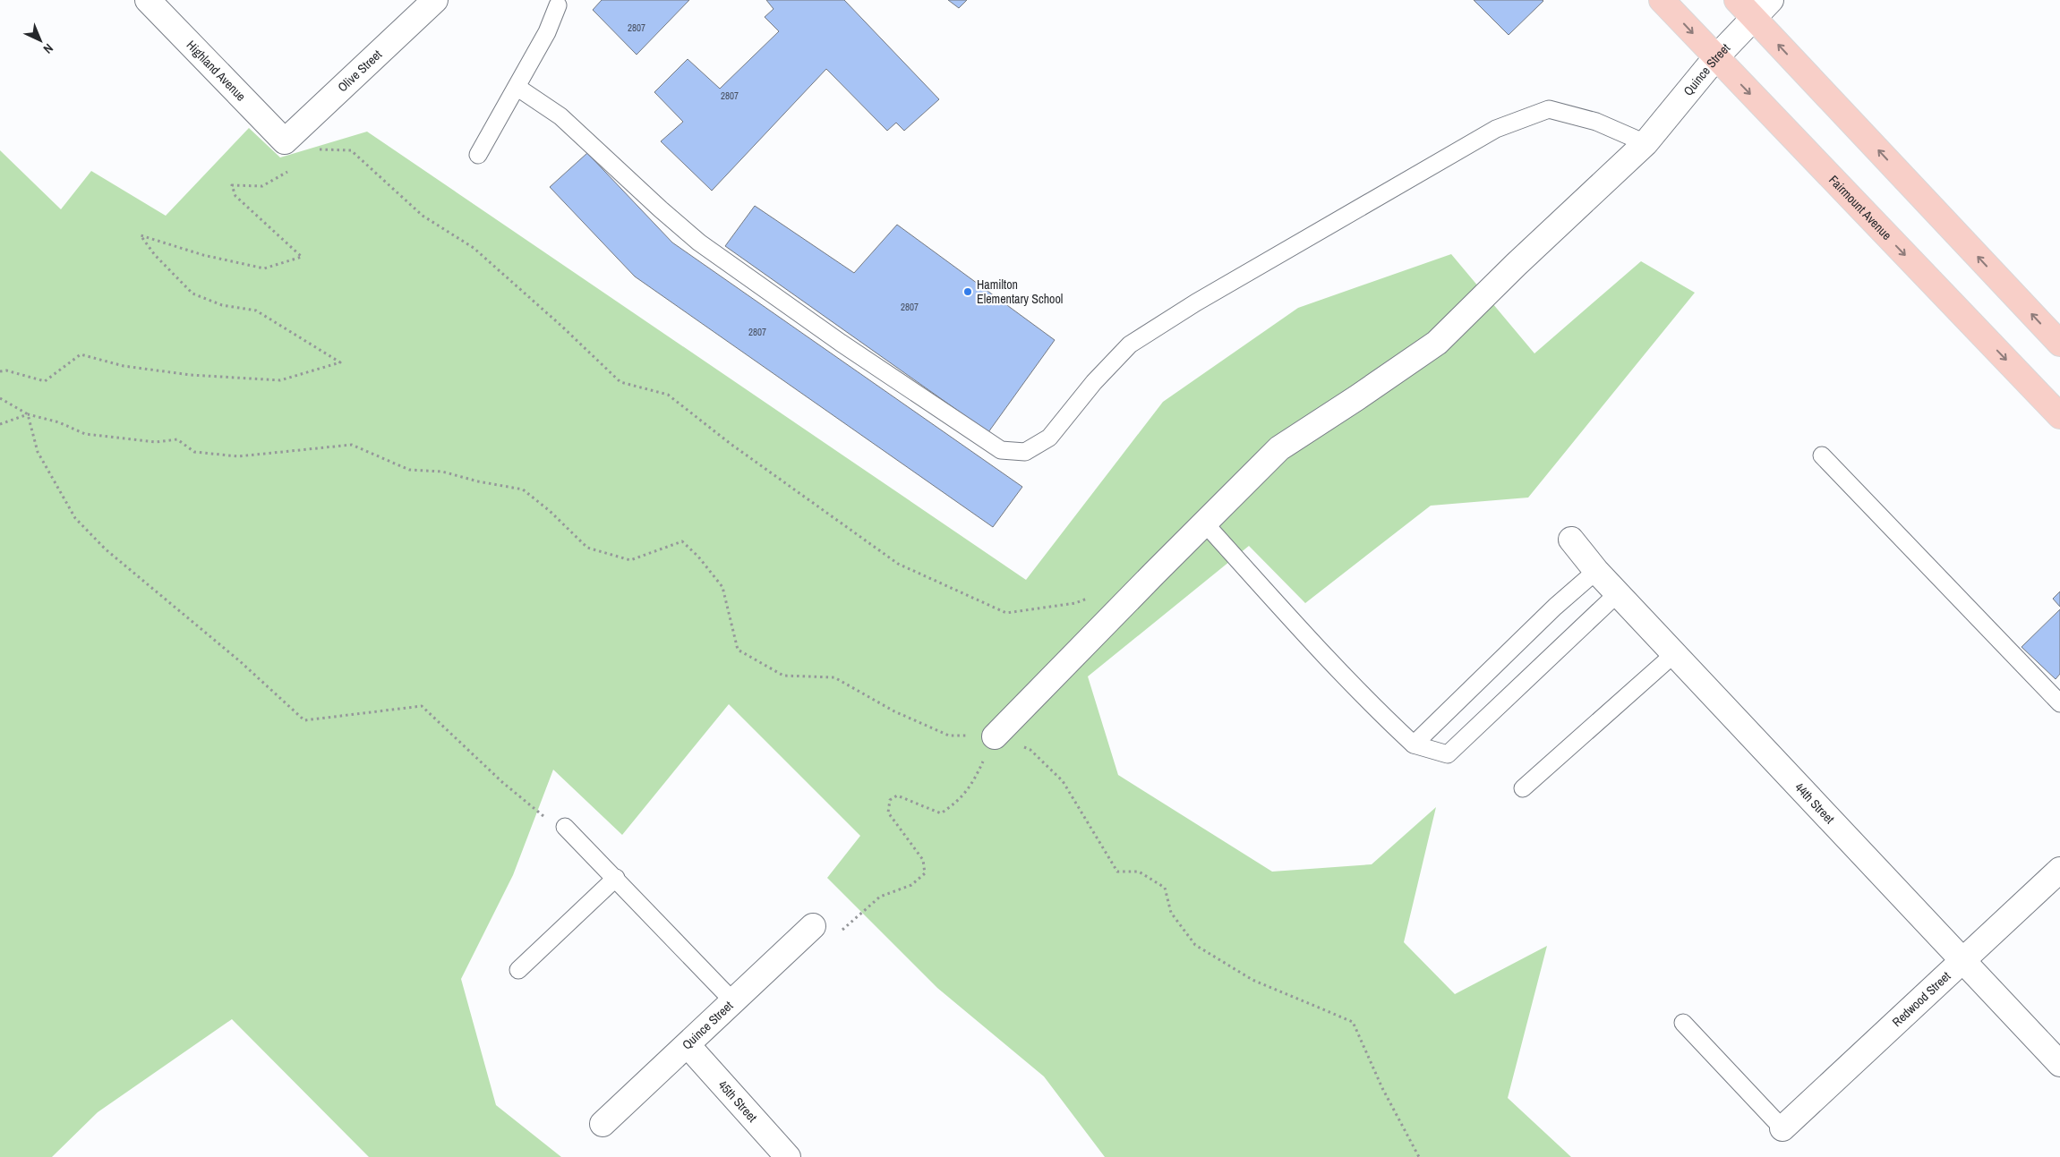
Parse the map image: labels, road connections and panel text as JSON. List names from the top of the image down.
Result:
{
  "streets": {
    "main road": ["Fairmount Avenue"],
    "street": [
      "Highland Avenue",
      "Olive Street",
      "Quince Street",
      "44th Street",
      "Redwood Street",
      "45th Street"
    ]
  },
  "crossings": [
    ["Highland Avenue", "Olive Street"],
    ["Quince Street", "Fairmount Avenue"],
    ["Quince Street", "45th Street"],
    ["44th Street", "Redwood Street"]
  ],
  "places": ["Hamilton Elementary School"],
  "house_numbers": [
    "2807",
    "2807",
    "2807",
    "2807"
  ],
  "north": "bottom right"
}
